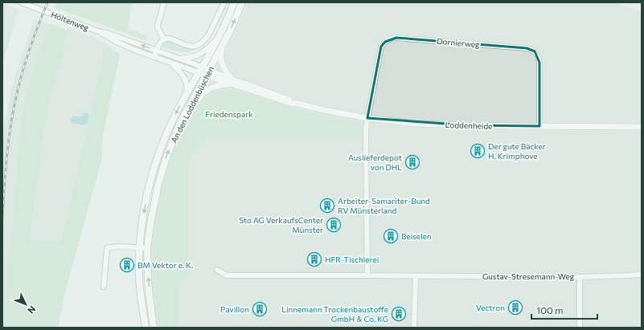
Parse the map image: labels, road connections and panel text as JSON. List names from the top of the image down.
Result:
{
  "streets": {
    "main road": ["An den Loddenbüschen"],
    "street": [
      "Höltenweg",
      "Dornierweg",
      "Loddenheide",
      "Gustav-Stresemann-Weg"
    ]
  },
  "crossings": [
    ["Höltenweg", "An den Loddenbüschen"],
    ["Höltenweg", "Loddenheide"],
    ["Dornierweg", "Loddenheide"],
    ["An den Loddenbüschen", "Loddenheide"]
  ],
  "parks": ["Friedenspark"],
  "places": {
    "building": [
      "Der gute Bäcker H. Krimphove",
      "Auslieferdepot von DHL",
      "Arbeiter-Samariter-Bund RV Münsterland",
      "Sto AG VerkaufsCenter Münster",
      "Beiselen",
      "HFR-Tischlerei",
      "BM Vektor e. K.",
      "Vectron",
      "Pavillon",
      "Linnemann Trockenbaustoffe GmbH & Co. KG"
    ]
  },
  "scale_bar": "100 m",
  "north": "bottom right"
}
